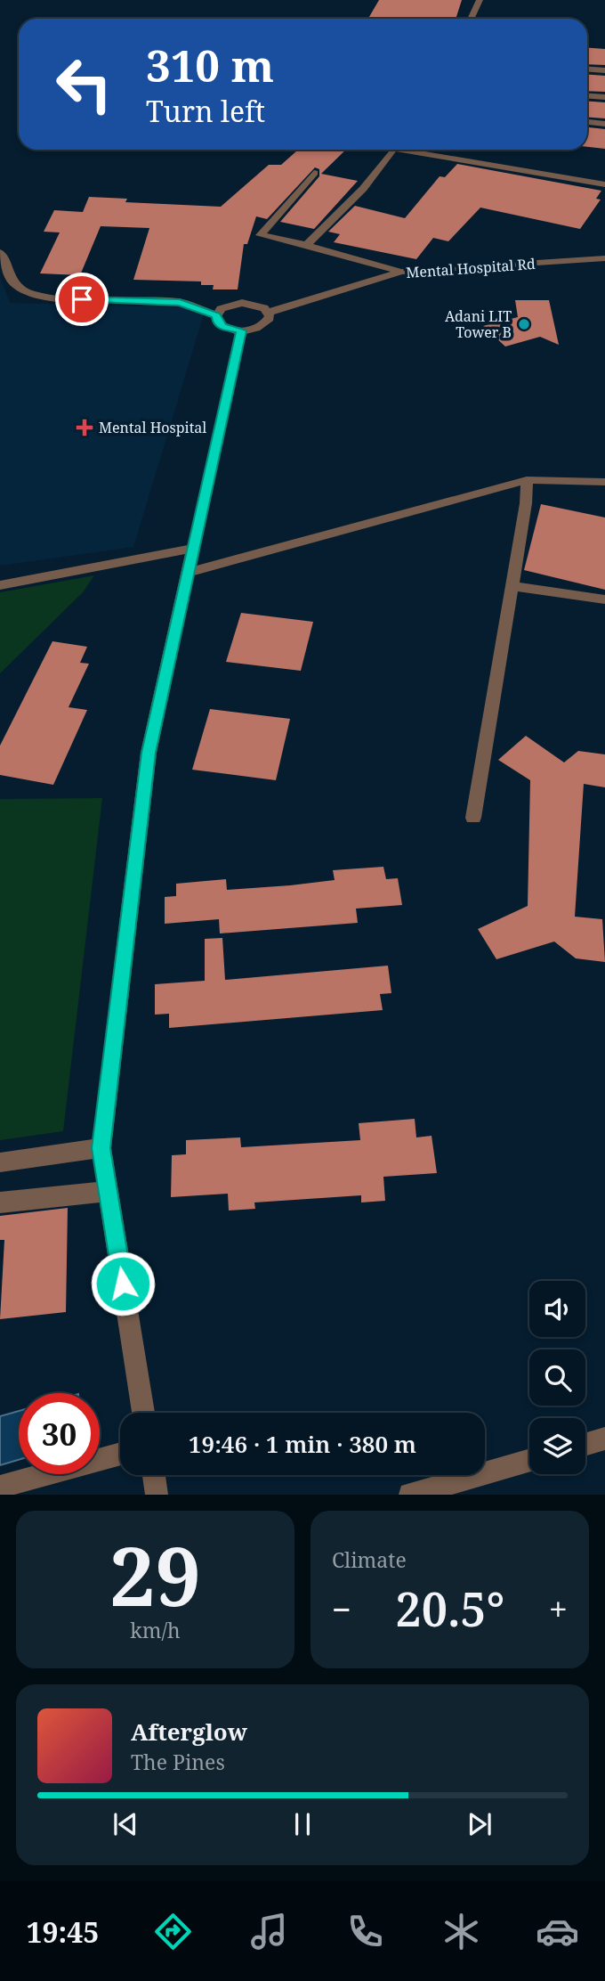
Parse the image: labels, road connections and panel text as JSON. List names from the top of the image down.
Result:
{
  "streets": {
    "street": ["Mental Hospital Rd"]
  },
  "places": {
    "other": ["Adani LIT Tower B"],
    "health": ["Mental Hospital"]
  },
  "page": {
    "turn": ["310 m", "Turn left"],
    "limit": "30",
    "trip": "19:46 · 1 min · 380 m",
    "tile": [
      ["29", "km/h"],
      "Climate"
    ],
    "heat": ["−", "20.5°", "+"],
    "song": ["Afterglow", "The Pines"],
    "tabs": "19:45"
  }
}
